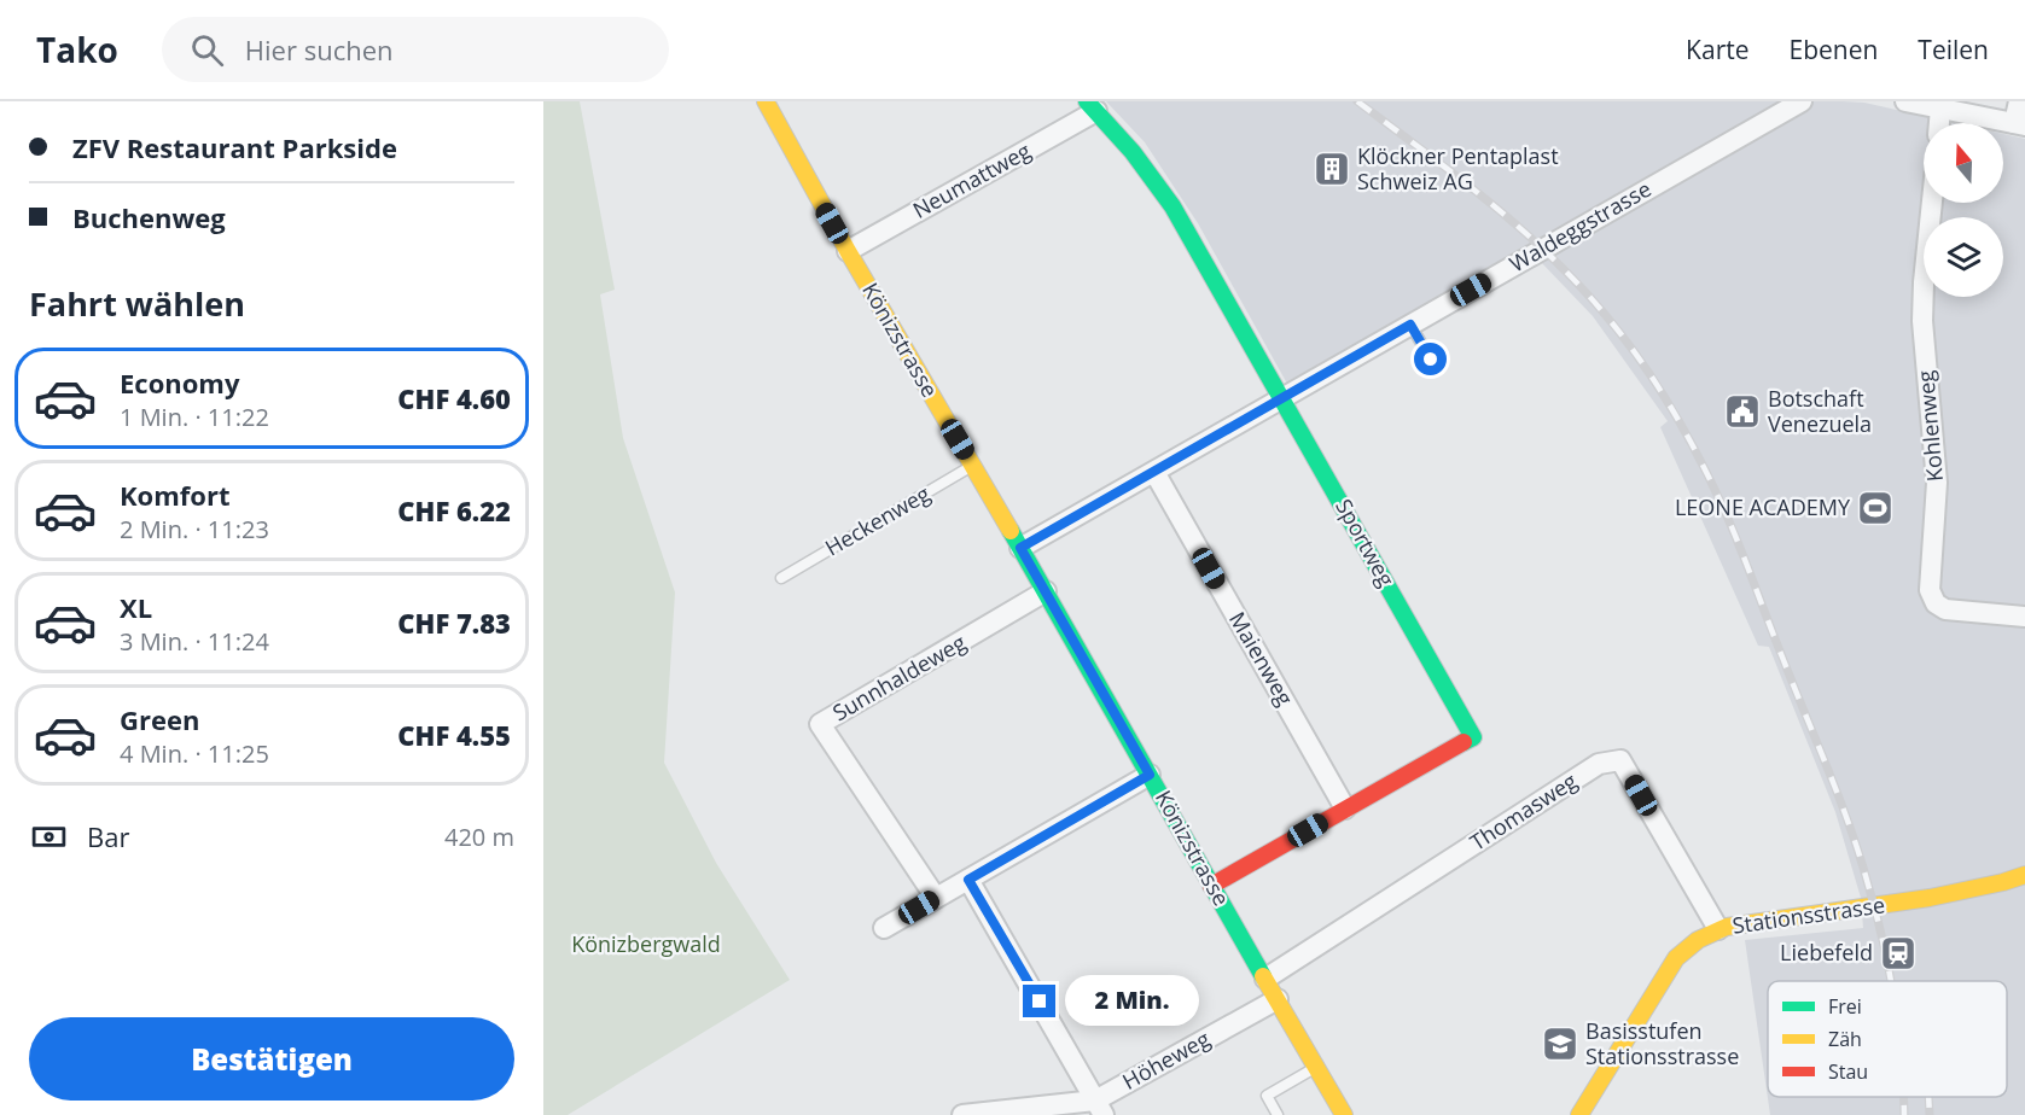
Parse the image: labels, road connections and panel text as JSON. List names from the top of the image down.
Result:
{
  "streets": {
    "street": [
      "Neumattweg",
      "Waldeggstrasse",
      "Könizstrasse",
      "Kohlenweg",
      "Sportweg",
      "Maienweg",
      "Sunnhaldeweg",
      "Thomasweg",
      "Stationsstrasse",
      "Höheweg"
    ],
    "lane": ["Heckenweg"]
  },
  "crossings": [
    ["Neumattweg", "Könizstrasse"],
    ["Neumattweg", "Sportweg"],
    ["Waldeggstrasse", "Könizstrasse"],
    ["Waldeggstrasse", "Sportweg"],
    ["Waldeggstrasse", "Maienweg"],
    ["Könizstrasse", "Heckenweg"],
    ["Könizstrasse", "Sportweg"],
    ["Könizstrasse", "Sunnhaldeweg"],
    ["Könizstrasse", "Thomasweg"],
    ["Könizstrasse", "Höheweg"],
    ["Sportweg", "Maienweg"],
    ["Thomasweg", "Stationsstrasse"]
  ],
  "parks": ["Könizbergwald"],
  "places": {
    "building": ["Klöckner Pentaplast Schweiz AG"],
    "public building": ["Botschaft Venezuela"],
    "sports": ["LEONE ACADEMY"],
    "station": ["Liebefeld"],
    "school or university": ["Basisstufen Stationsstrasse"]
  },
  "legend": ["Frei", "Zäh", "Stau"],
  "north": "top",
  "page": {
    "header": "Tako",
    "search": "Hier suchen",
    "nav": ["Karte", "Ebenen", "Teilen"],
    "banner": ["ZFV Restaurant Parkside", "Buchenweg"],
    "heading": "Fahrt wählen",
    "list": [
      {
        "name": "Economy",
        "note": "1 Min. · 11:22",
        "value": "CHF 4.60"
      },
      {
        "name": "Komfort",
        "note": "2 Min. · 11:23",
        "value": "CHF 6.22"
      },
      {
        "name": "XL",
        "note": "3 Min. · 11:24",
        "value": "CHF 7.83"
      },
      {
        "name": "Green",
        "note": "4 Min. · 11:25",
        "value": "CHF 4.55"
      }
    ],
    "pay": ["Bar", "420 m"],
    "bubble": "2 Min.",
    "buttons": "Bestätigen"
  }
}
